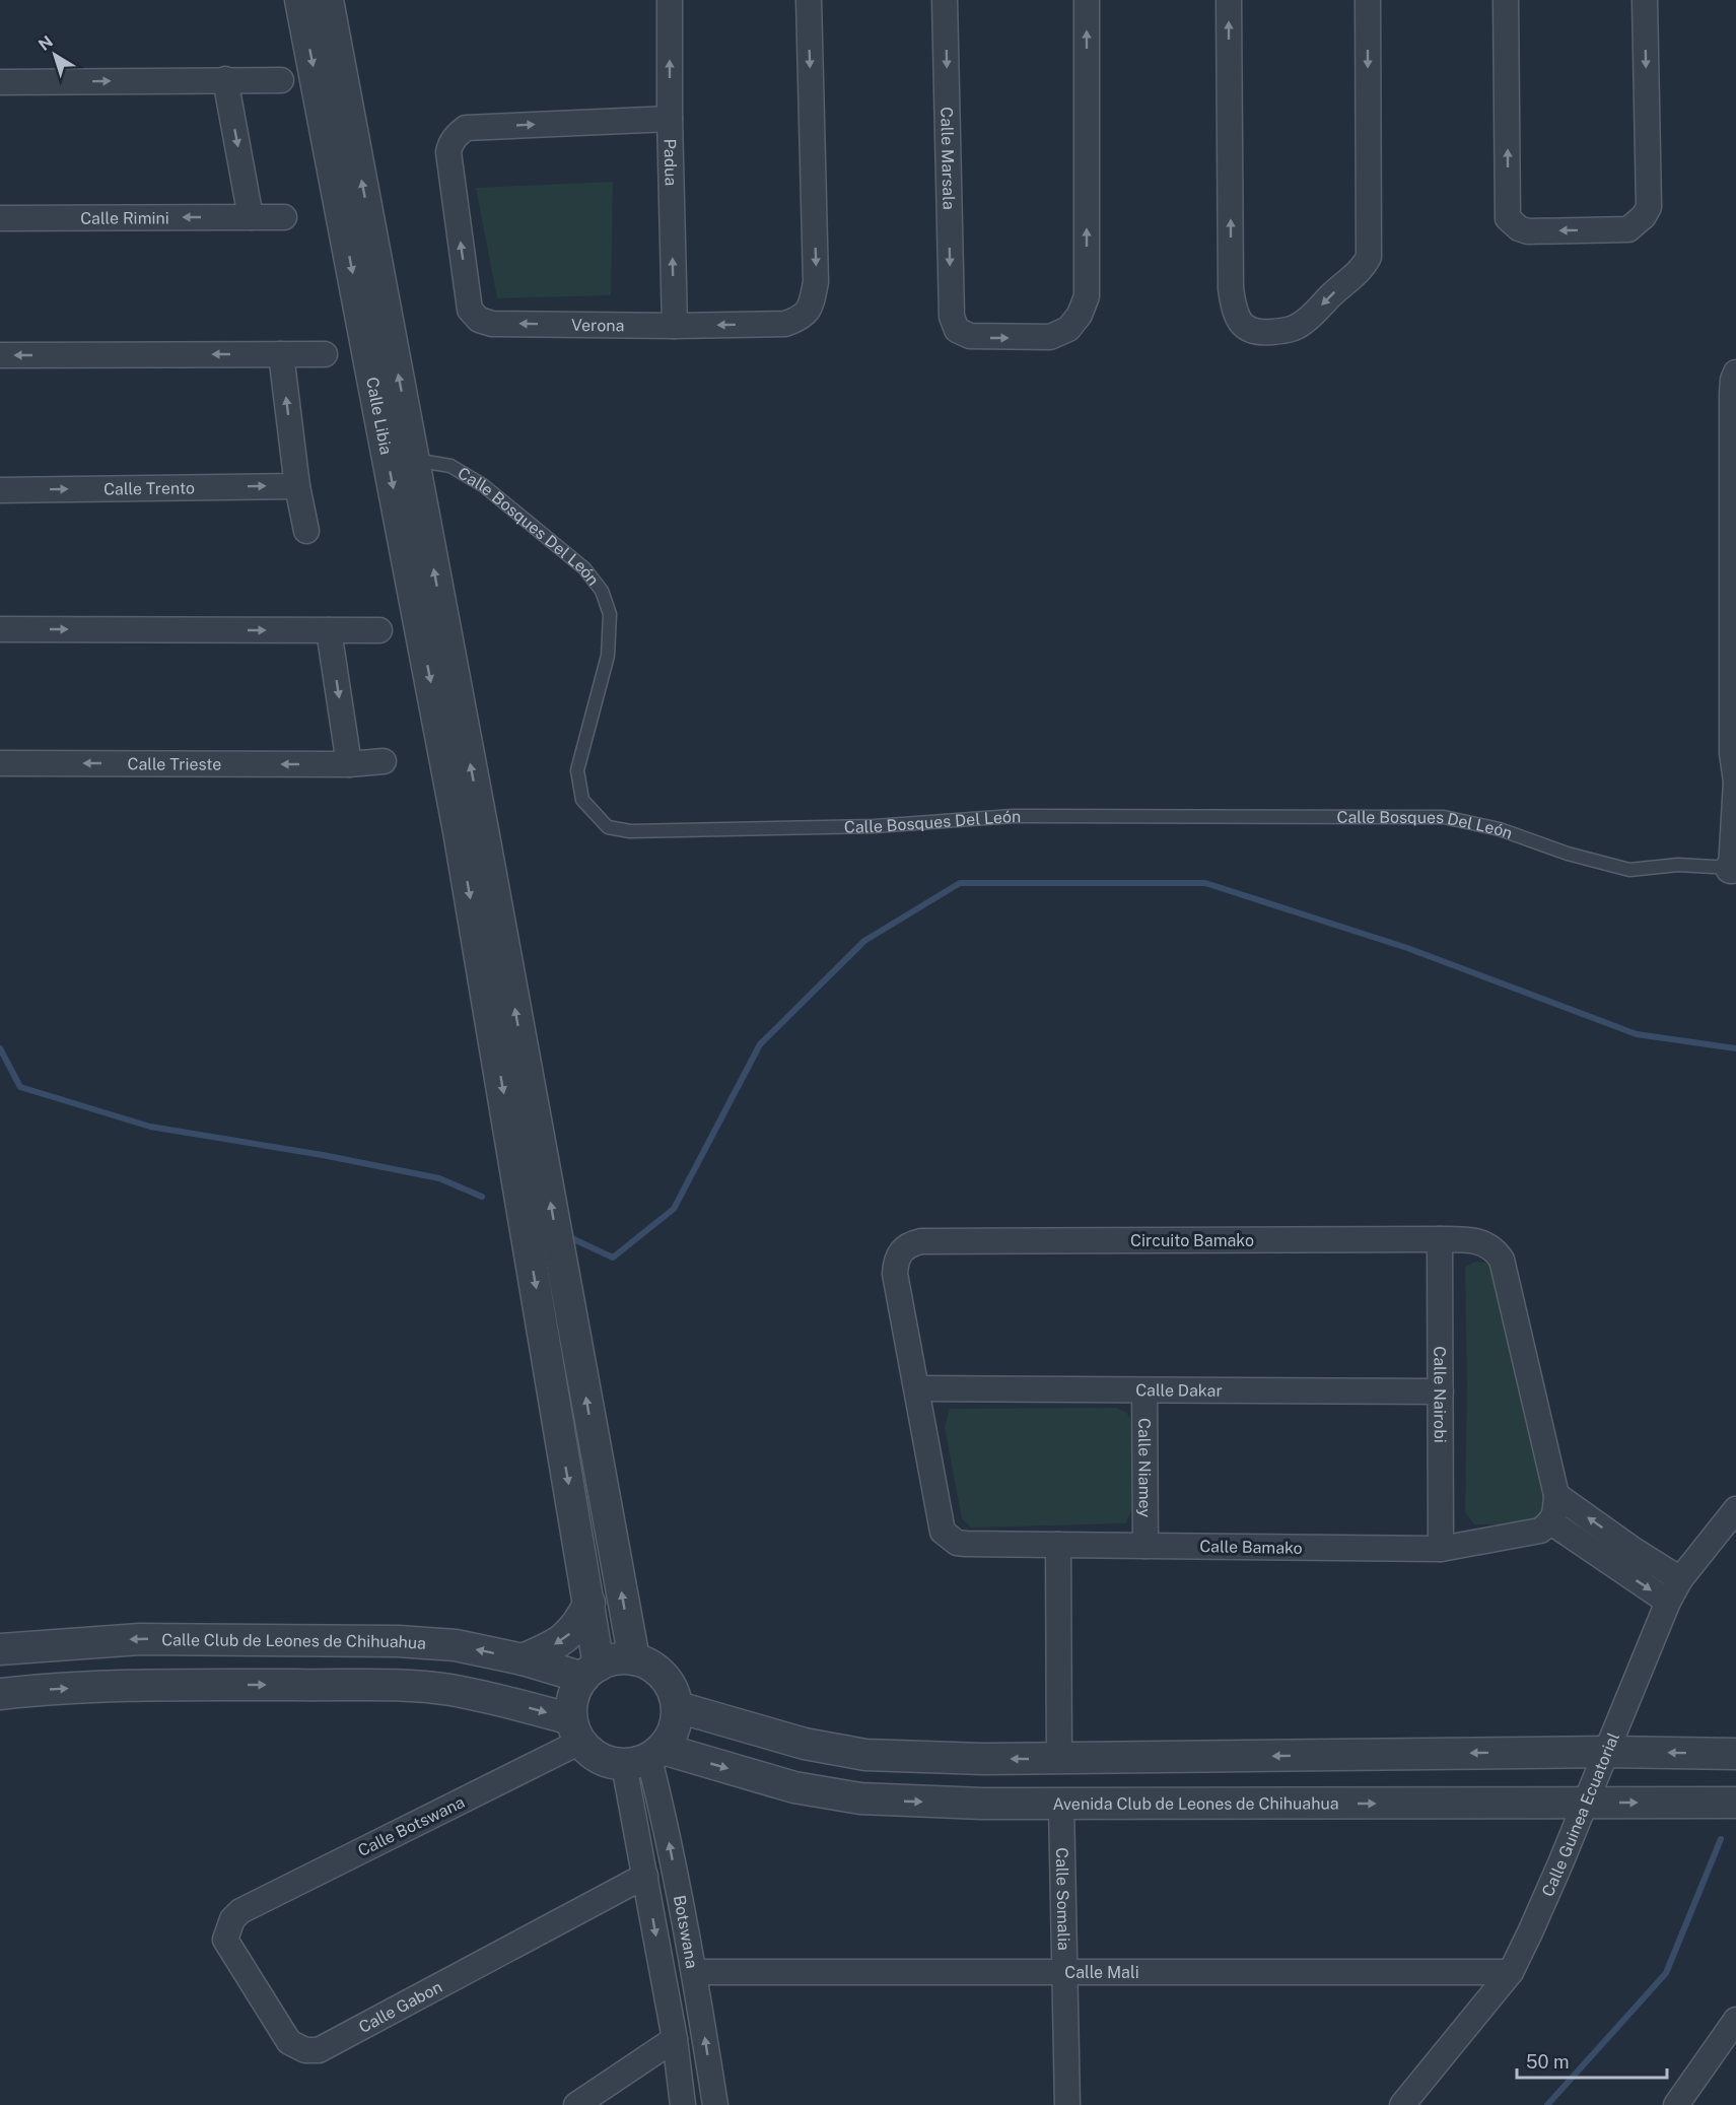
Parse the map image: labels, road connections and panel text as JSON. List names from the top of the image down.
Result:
{
  "streets": {
    "street": [
      "Calle Marsala",
      "Padua",
      "Calle Rimini",
      "Verona",
      "Calle Libia",
      "Calle Trento",
      "Calle Trieste",
      "Circuito Bamako",
      "Calle Dakar",
      "Calle Nairobi",
      "Calle Niamey",
      "Calle Bamako",
      "Calle Club de Leones de Chihuahua",
      "Avenida Club de Leones de Chihuahua",
      "Calle Guinea Ecuatorial",
      "Calle Botswana",
      "Calle Somalia",
      "Botswana",
      "Calle Mali",
      "Calle Gabon"
    ],
    "lane": ["Calle Bosques Del León"]
  },
  "crossings": [
    ["Padua", "Verona"],
    ["Calle Libia", "Calle Bosques Del León"],
    ["Circuito Bamako", "Calle Nairobi"],
    ["Circuito Bamako", "Calle Bamako"],
    ["Calle Dakar", "Calle Nairobi"],
    ["Calle Dakar", "Calle Niamey"],
    ["Calle Dakar", "Calle Bamako"],
    ["Calle Nairobi", "Calle Bamako"],
    ["Calle Niamey", "Calle Bamako"],
    ["Calle Club de Leones de Chihuahua", "Avenida Club de Leones de Chihuahua"],
    ["Calle Club de Leones de Chihuahua", "Calle Botswana"],
    ["Calle Club de Leones de Chihuahua", "Botswana"],
    ["Avenida Club de Leones de Chihuahua", "Calle Guinea Ecuatorial"],
    ["Avenida Club de Leones de Chihuahua", "Calle Botswana"],
    ["Avenida Club de Leones de Chihuahua", "Calle Somalia"],
    ["Avenida Club de Leones de Chihuahua", "Botswana"],
    ["Calle Guinea Ecuatorial", "Calle Mali"],
    ["Calle Botswana", "Botswana"],
    ["Calle Botswana", "Calle Gabon"],
    ["Calle Somalia", "Calle Mali"],
    ["Botswana", "Calle Mali"],
    ["Botswana", "Calle Gabon"]
  ],
  "one_way": ["Padua"],
  "scale_bar": "50 m",
  "north": "top left"
}
